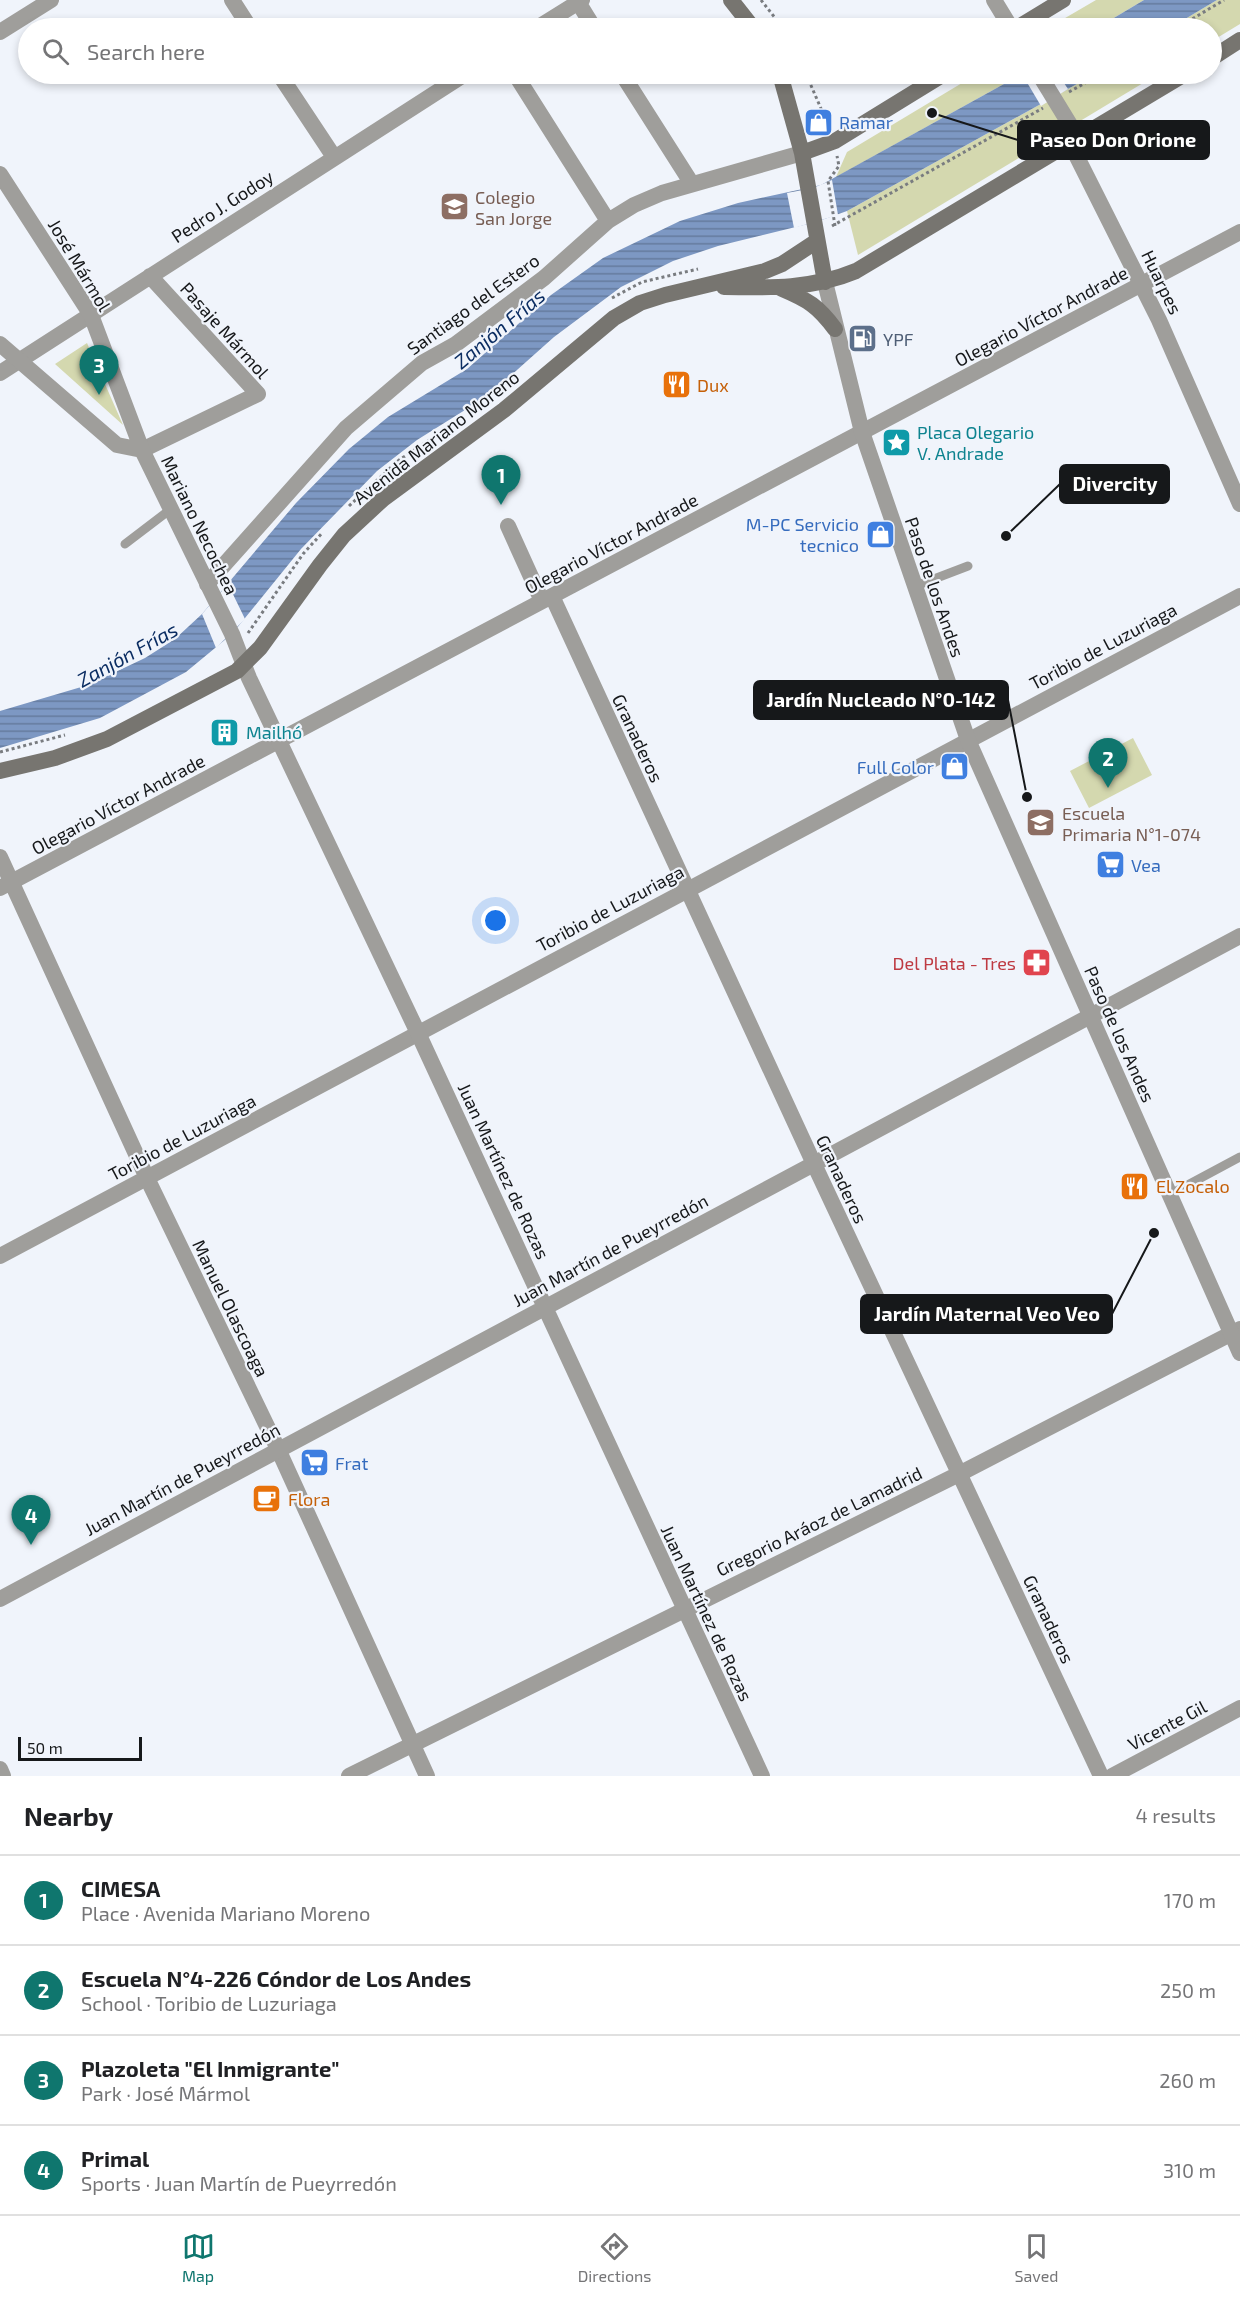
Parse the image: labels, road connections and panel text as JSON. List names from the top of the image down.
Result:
{
  "streets": {
    "main road": ["Santiago del Estero", "Avenida Mariano Moreno", "Paso de los Andes"],
    "street": [
      "Pedro J. Godoy",
      "José Mármol",
      "Huarpes",
      "Olegario Víctor Andrade",
      "Pasaje Mármol",
      "Mariano Necochea",
      "Toribio de Luzuriaga",
      "Granaderos",
      "Juan Martínez de Rozas",
      "Juan Martín de Pueyrredón",
      "Manuel Olascoaga",
      "Gregorio Aráoz de Lamadrid",
      "Vicente Gil"
    ]
  },
  "crossings": [
    ["Pedro J. Godoy", "José Mármol"],
    ["Pedro J. Godoy", "Pasaje Mármol"],
    ["Pedro J. Godoy", "Mariano Necochea"],
    ["José Mármol", "Pasaje Mármol"],
    ["José Mármol", "Mariano Necochea"],
    ["Huarpes", "Olegario Víctor Andrade"],
    ["Huarpes", "Avenida Mariano Moreno"],
    ["Santiago del Estero", "Mariano Necochea"],
    ["Santiago del Estero", "Paso de los Andes"],
    ["Olegario Víctor Andrade", "Paso de los Andes"],
    ["Olegario Víctor Andrade", "Granaderos"],
    ["Olegario Víctor Andrade", "Juan Martínez de Rozas"],
    ["Olegario Víctor Andrade", "Manuel Olascoaga"],
    ["Pasaje Mármol", "Mariano Necochea"],
    ["Avenida Mariano Moreno", "Paso de los Andes"],
    ["Avenida Mariano Moreno", "Juan Martínez de Rozas"],
    ["Mariano Necochea", "Juan Martínez de Rozas"],
    ["Paso de los Andes", "Toribio de Luzuriaga"],
    ["Paso de los Andes", "Juan Martín de Pueyrredón"],
    ["Paso de los Andes", "Gregorio Aráoz de Lamadrid"],
    ["Toribio de Luzuriaga", "Granaderos"],
    ["Toribio de Luzuriaga", "Juan Martínez de Rozas"],
    ["Toribio de Luzuriaga", "Manuel Olascoaga"],
    ["Granaderos", "Juan Martín de Pueyrredón"],
    ["Granaderos", "Gregorio Aráoz de Lamadrid"],
    ["Juan Martínez de Rozas", "Juan Martín de Pueyrredón"],
    ["Juan Martínez de Rozas", "Gregorio Aráoz de Lamadrid"],
    ["Juan Martín de Pueyrredón", "Manuel Olascoaga"],
    ["Manuel Olascoaga", "Gregorio Aráoz de Lamadrid"]
  ],
  "water": ["Zanjón Frías"],
  "places": {
    "other": [
      "Paseo Don Orione",
      "Divercity",
      "Jardín Nucleado N°0-142",
      "Jardín Maternal Veo Veo"
    ],
    "shop": ["Ramar", "M-PC Servicio tecnico", "Full Color"],
    "school or university": ["Colegio San Jorge", "Escuela Primaria N°1-074"],
    "fuel station": ["YPF"],
    "restaurant": ["Dux", "El Zocalo"],
    "place": ["Placa Olegario V. Andrade"],
    "building": ["Mailhó"],
    "supermarket": ["Vea", "Frat"],
    "pharmacy": ["Del Plata - Tres"],
    "cafe": ["Flora"]
  },
  "scale_bar": "50 m",
  "page": {
    "search": "Search here",
    "pins": [
      "3",
      "1",
      "2",
      "4"
    ],
    "scale": "50 m",
    "heading": ["Nearby", "4 results"],
    "list": [
      {
        "mark": "1",
        "name": "CIMESA",
        "note": "Place · Avenida Mariano Moreno",
        "value": "170 m"
      },
      {
        "mark": "2",
        "name": "Escuela N°4-226 Cóndor de Los Andes",
        "note": "School · Toribio de Luzuriaga",
        "value": "250 m"
      },
      {
        "mark": "3",
        "name": "Plazoleta \"El Inmigrante\"",
        "note": "Park · José Mármol",
        "value": "260 m"
      },
      {
        "mark": "4",
        "name": "Primal",
        "note": "Sports · Juan Martín de Pueyrredón",
        "value": "310 m"
      }
    ],
    "nav": ["Map", "Directions", "Saved"]
  }
}
